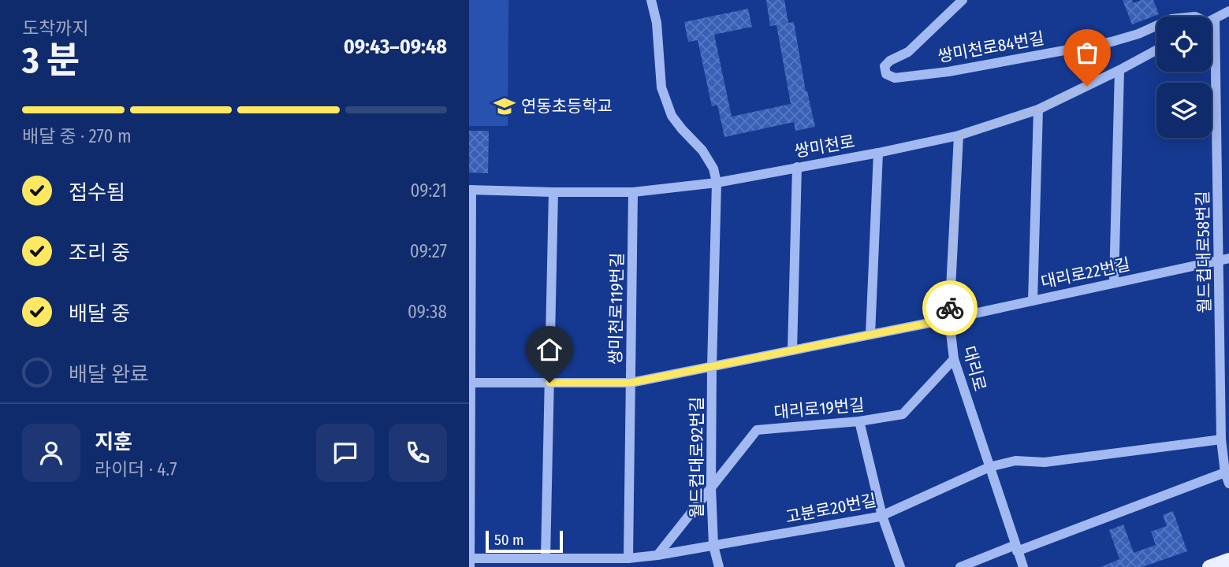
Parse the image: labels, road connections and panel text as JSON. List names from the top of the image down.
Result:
{
  "streets": {
    "street": [
      "쌍미천로84번길",
      "쌍미천로",
      "월드컵대로58번길",
      "대리로22번길",
      "쌍미천로119번길",
      "대리로",
      "대리로19번길",
      "월드컵대로92번길",
      "고분로20번길"
    ]
  },
  "crossings": [
    ["쌍미천로", "쌍미천로119번길"],
    ["쌍미천로", "대리로"],
    ["쌍미천로", "월드컵대로92번길"],
    ["월드컵대로58번길", "대리로22번길"],
    ["월드컵대로58번길", "고분로20번길"],
    ["대리로22번길", "쌍미천로119번길"],
    ["대리로22번길", "대리로"],
    ["대리로22번길", "월드컵대로92번길"],
    ["쌍미천로119번길", "고분로20번길"],
    ["대리로", "대리로19번길"],
    ["대리로", "고분로20번길"],
    ["대리로19번길", "월드컵대로92번길"],
    ["대리로19번길", "고분로20번길"],
    ["월드컵대로92번길", "고분로20번길"]
  ],
  "places": {
    "school or university": ["연동초등학교"]
  },
  "scale_bar": "50 m",
  "page": {
    "heading": ["3 분", "도착까지", "09:43–09:48"],
    "panel": ["지훈", "라이더 · 4.7"],
    "bar": "배달 중 · 270 m",
    "list": [
      ["접수됨", "09:21"],
      ["조리 중", "09:27"],
      ["배달 중", "09:38"],
      "배달 완료"
    ],
    "scale": "50 m"
  }
}
